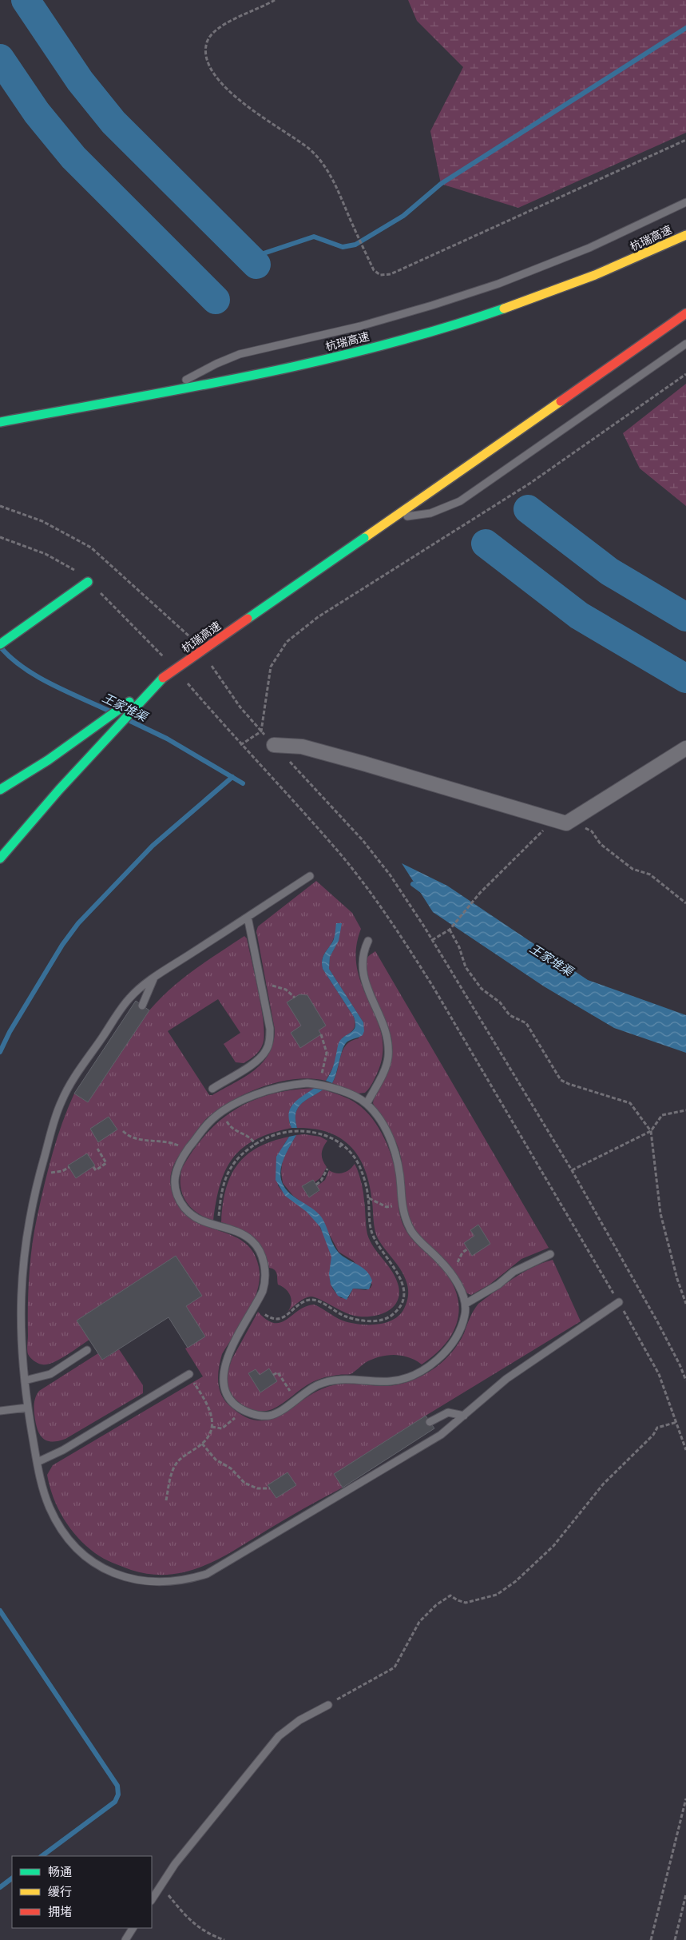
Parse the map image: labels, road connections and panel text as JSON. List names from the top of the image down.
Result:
{
  "streets": {
    "main road": ["杭瑞高速"]
  },
  "water": ["王家堆渠"],
  "legend": ["畅通", "缓行", "拥堵"]
}
